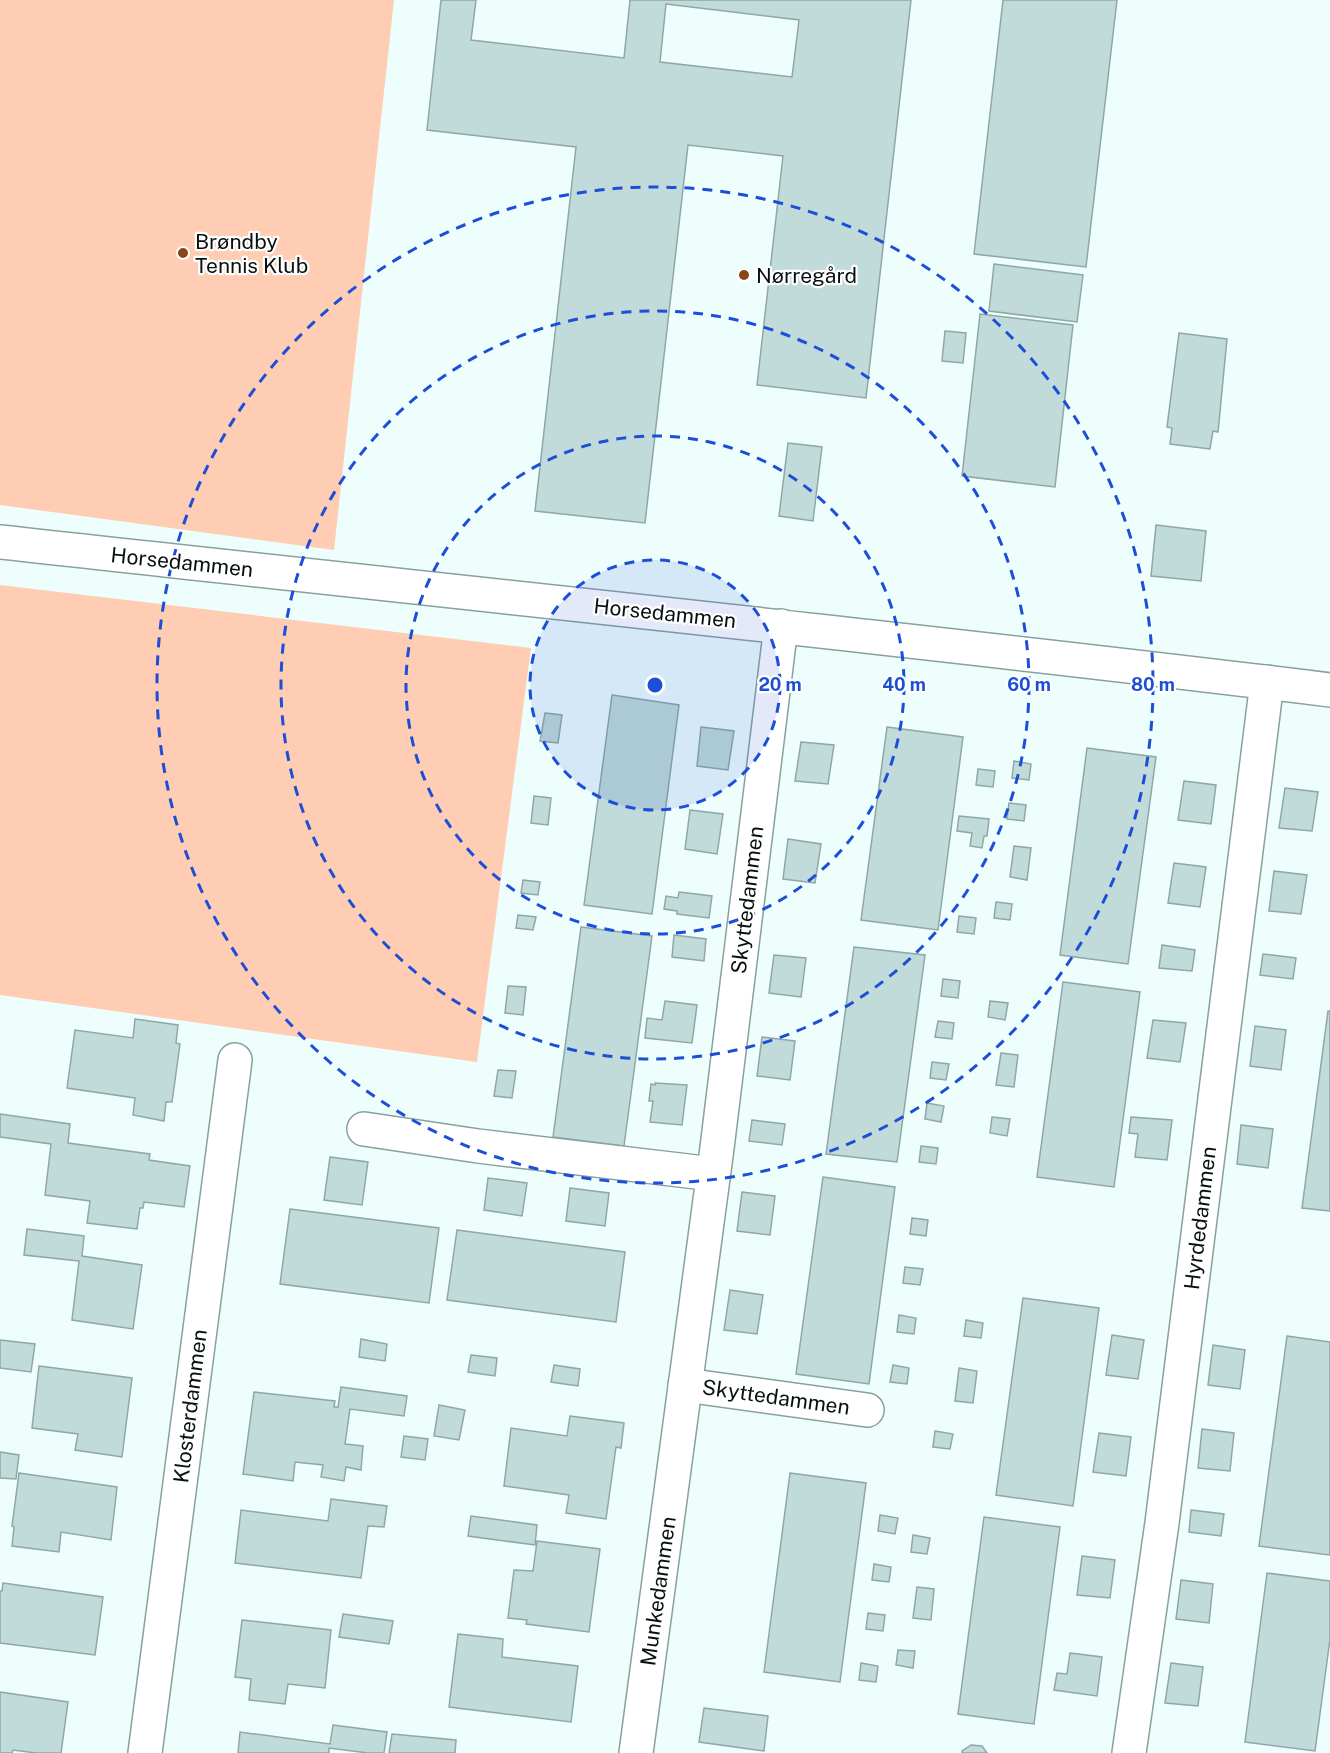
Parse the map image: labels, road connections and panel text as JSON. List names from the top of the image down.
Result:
{
  "streets": {
    "street": [
      "Horsedammen",
      "Skyttedammen",
      "Hyrdedammen",
      "Klosterdammen",
      "Munkedammen"
    ]
  },
  "crossings": [
    ["Horsedammen", "Skyttedammen"],
    ["Horsedammen", "Hyrdedammen"],
    ["Skyttedammen", "Munkedammen"]
  ],
  "places": ["Brøndby Tennis Klub", "Nørregård"],
  "rings": [
    "20 m",
    "40 m",
    "60 m",
    "80 m"
  ]
}
